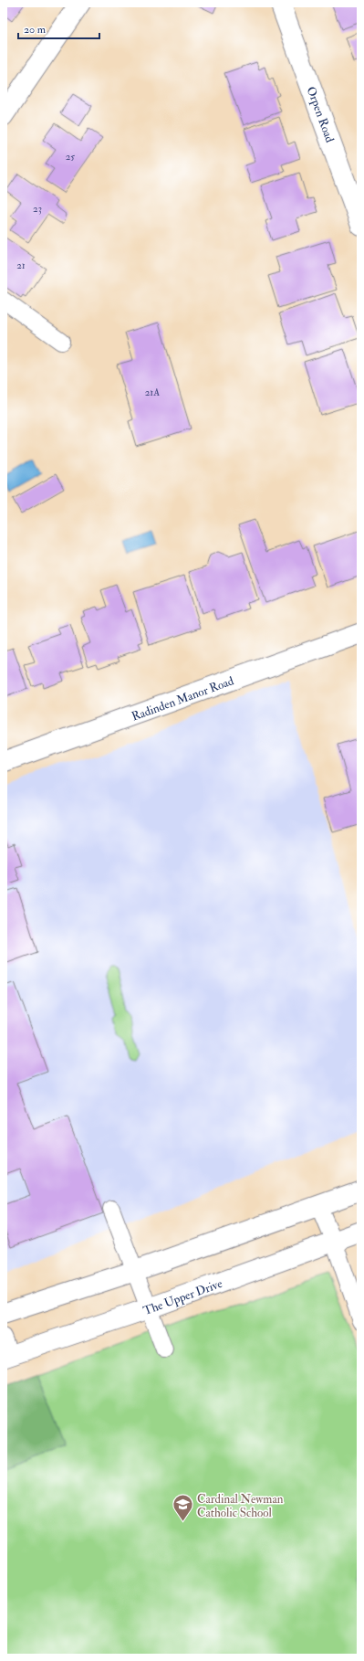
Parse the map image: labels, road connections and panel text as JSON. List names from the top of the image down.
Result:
{
  "streets": {
    "street": ["Orpen Road", "Radinden Manor Road", "The Upper Drive"]
  },
  "places": {
    "school or university": ["Cardinal Newman Catholic School"]
  },
  "house_numbers": [
    "25",
    "23",
    "21",
    "21A"
  ],
  "scale_bar": "20 m"
}
